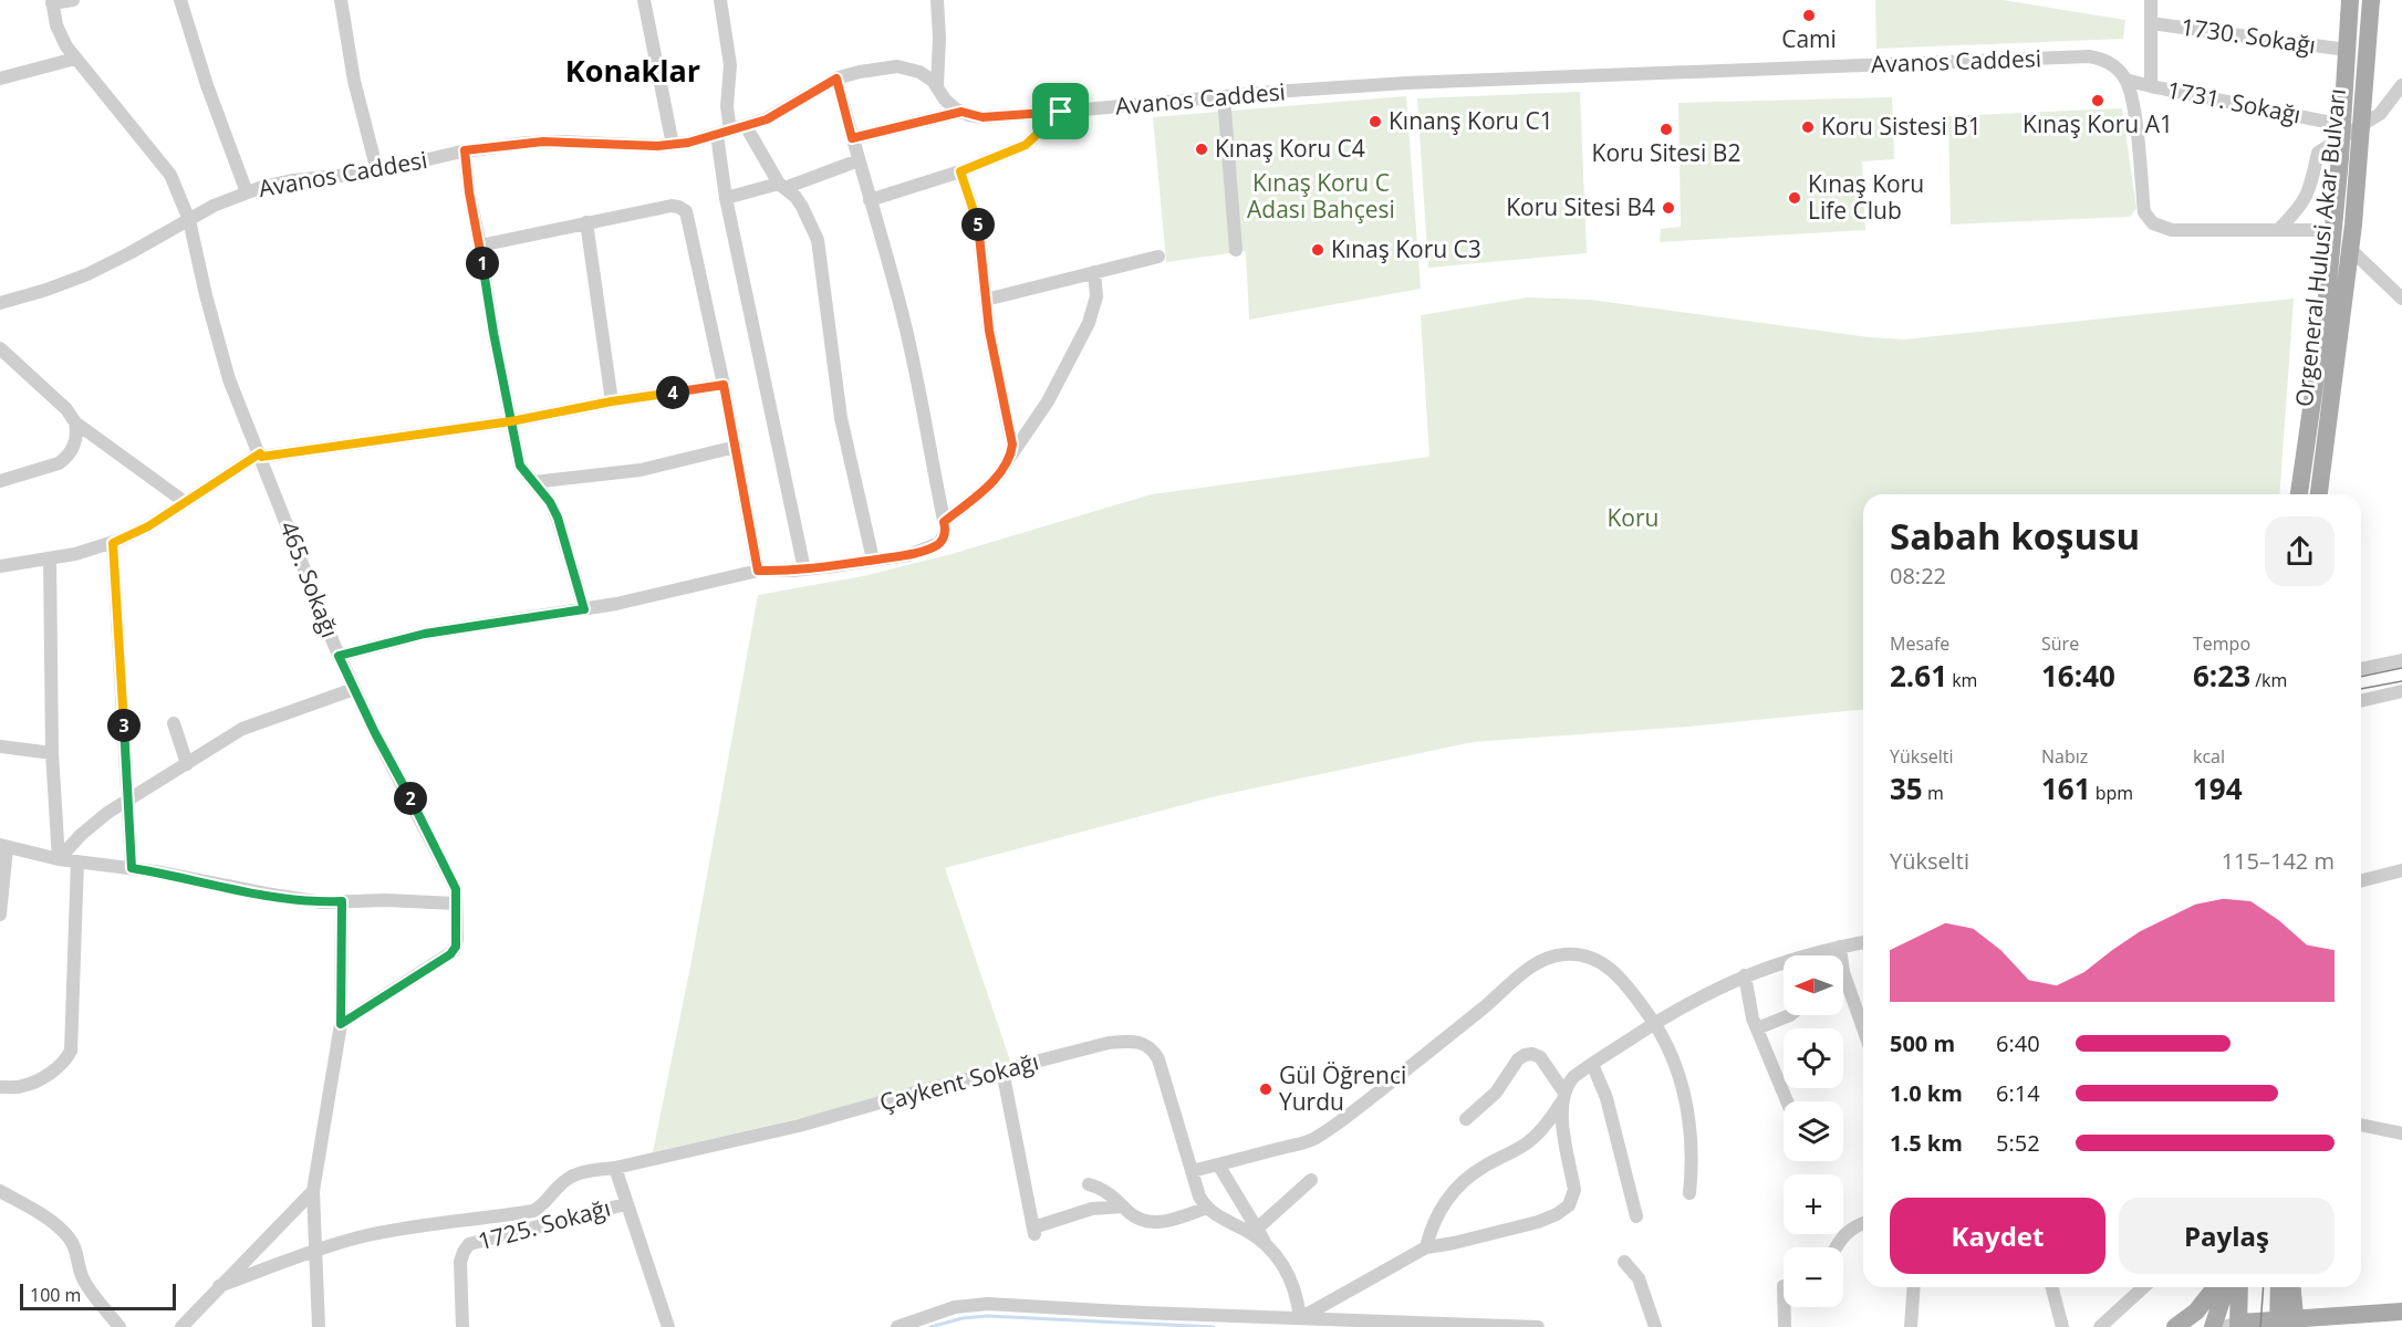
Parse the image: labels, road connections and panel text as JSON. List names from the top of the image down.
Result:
{
  "streets": {
    "main road": ["Orgeneral Hulusi Akar Bulvarı"],
    "street": [
      "1730. Sokağı",
      "Avanos Caddesi",
      "1731. Sokağı",
      "465. Sokağı",
      "Çaykent Sokağı",
      "1725. Sokağı"
    ]
  },
  "crossings": [
    ["1730. Sokağı", "Orgeneral Hulusi Akar Bulvarı"],
    ["Avanos Caddesi", "1731. Sokağı"],
    ["Avanos Caddesi", "465. Sokağı"],
    ["1731. Sokağı", "Orgeneral Hulusi Akar Bulvarı"]
  ],
  "districts": ["Konaklar"],
  "parks": ["Kınaş Koru C Adası Bahçesi", "Koru"],
  "places": [
    "Cami",
    "Kınaş Koru A1",
    "Kınanş Koru C1",
    "Koru Sistesi B1",
    "Koru Sitesi B2",
    "Kınaş Koru C4",
    "Kınaş Koru Life Club",
    "Koru Sitesi B4",
    "Kınaş Koru C3",
    "Gül Öğrenci Yurdu"
  ],
  "scale_bar": "100 m",
  "north": "left",
  "page": {
    "pins": [
      "5",
      "1",
      "4",
      "3",
      "2"
    ],
    "heading": ["Sabah koşusu", "08:22"],
    "stats": [
      ["Mesafe", "2.61 km"],
      ["Süre", "16:40"],
      ["Tempo", "6:23 /km"],
      ["Yükselti", "35 m"],
      ["Nabız", "161 bpm"],
      ["kcal", "194"]
    ],
    "chart": ["Yükselti", "115–142 m"],
    "map_buttons": ["+", "−"],
    "list": [
      {
        "name": "500 m",
        "note": "6:40"
      },
      {
        "name": "1.0 km",
        "note": "6:14"
      },
      {
        "name": "1.5 km",
        "note": "5:52"
      }
    ],
    "buttons": ["Kaydet", "Paylaş"],
    "scale": "100 m"
  }
}
